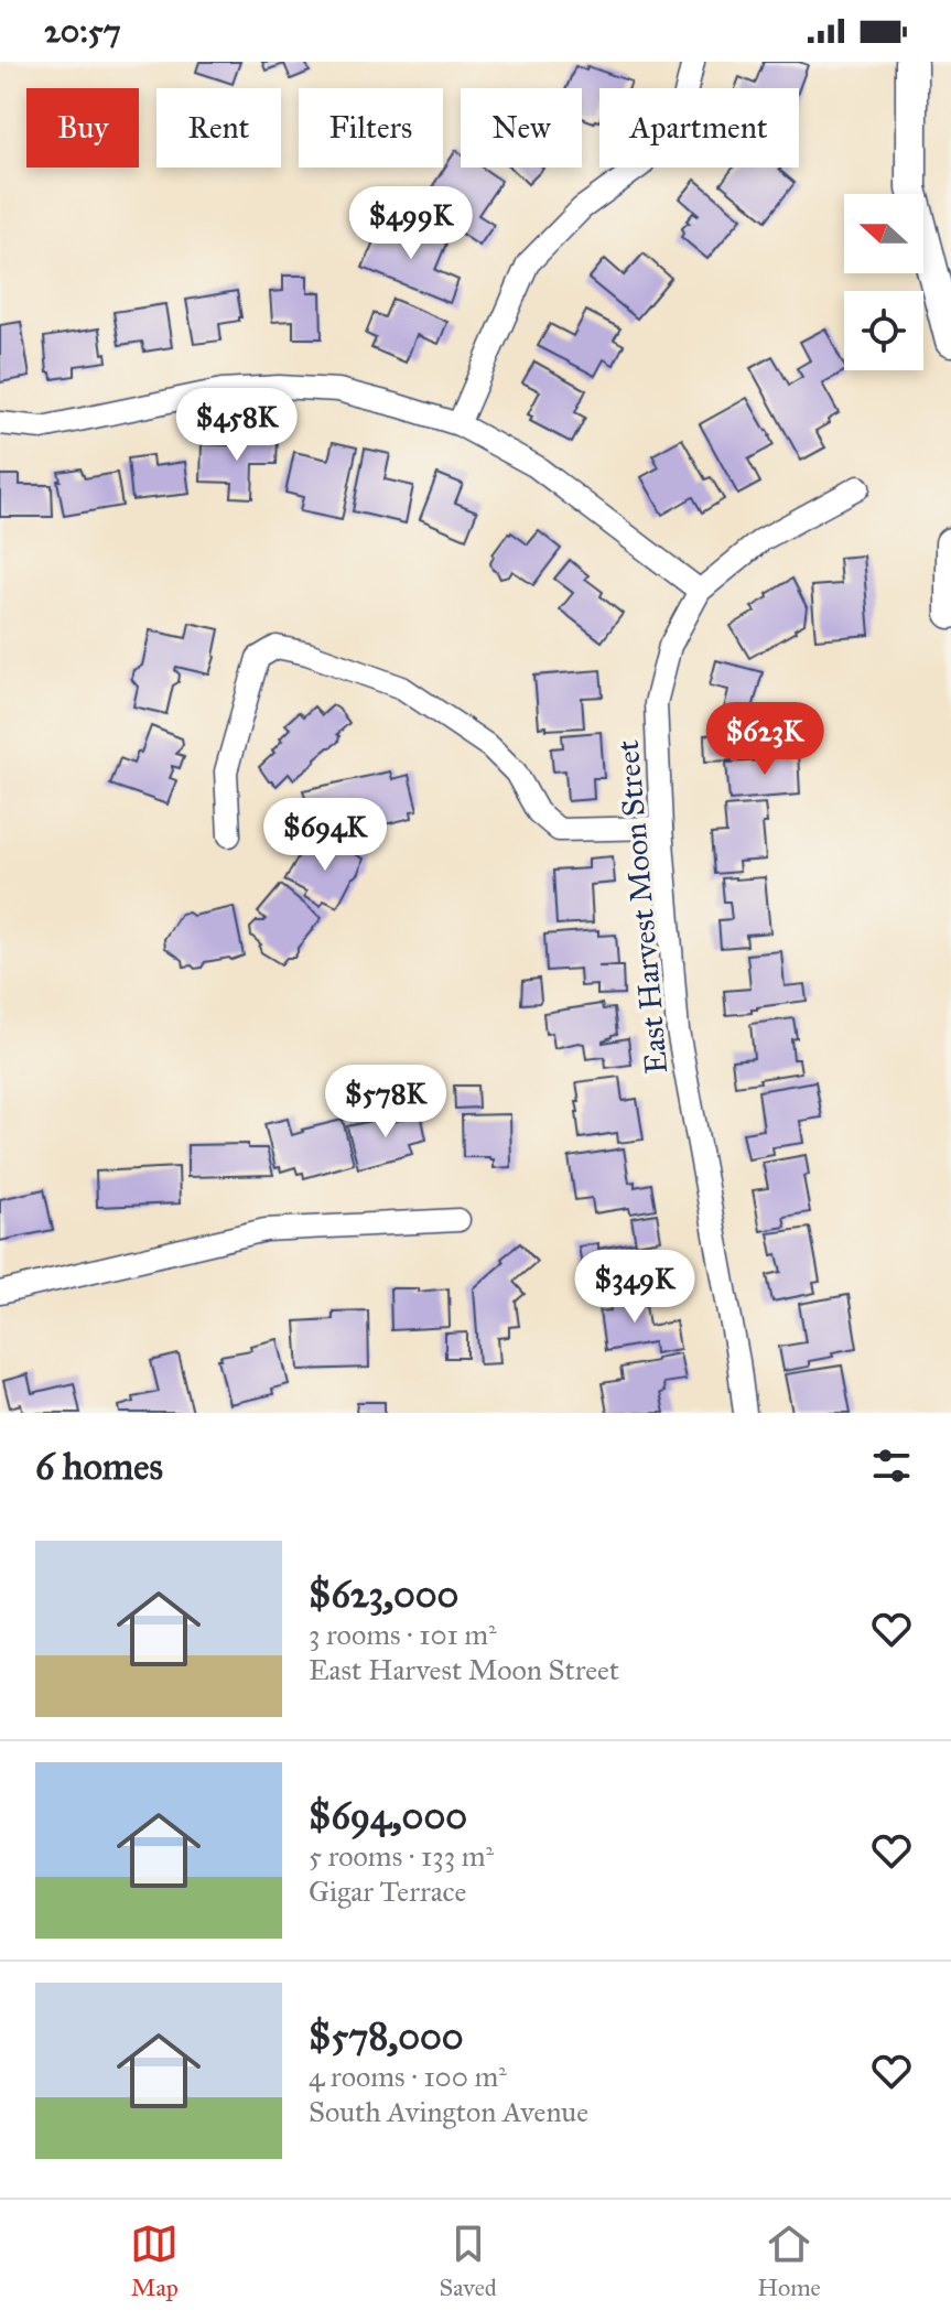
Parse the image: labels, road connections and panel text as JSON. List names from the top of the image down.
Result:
{
  "streets": {
    "street": ["East Harvest Moon Street"]
  },
  "north": "left",
  "page": {
    "status": "20:57",
    "chip": [
      "Buy",
      "Rent",
      "Filters",
      "New",
      "Apartment"
    ],
    "price": [
      "$499K",
      "$458K",
      "$623K",
      "$694K",
      "$578K",
      "$349K"
    ],
    "heading": "6 homes",
    "list": [
      {
        "name": "$623,000",
        "note": "3 rooms · 101 m² · East Harvest Moon Street"
      },
      {
        "name": "$694,000",
        "note": "5 rooms · 133 m² · Gigar Terrace"
      },
      {
        "name": "$578,000",
        "note": "4 rooms · 100 m² · South Avington Avenue"
      }
    ],
    "tabs": ["Map", "Saved", "Home"]
  }
}
